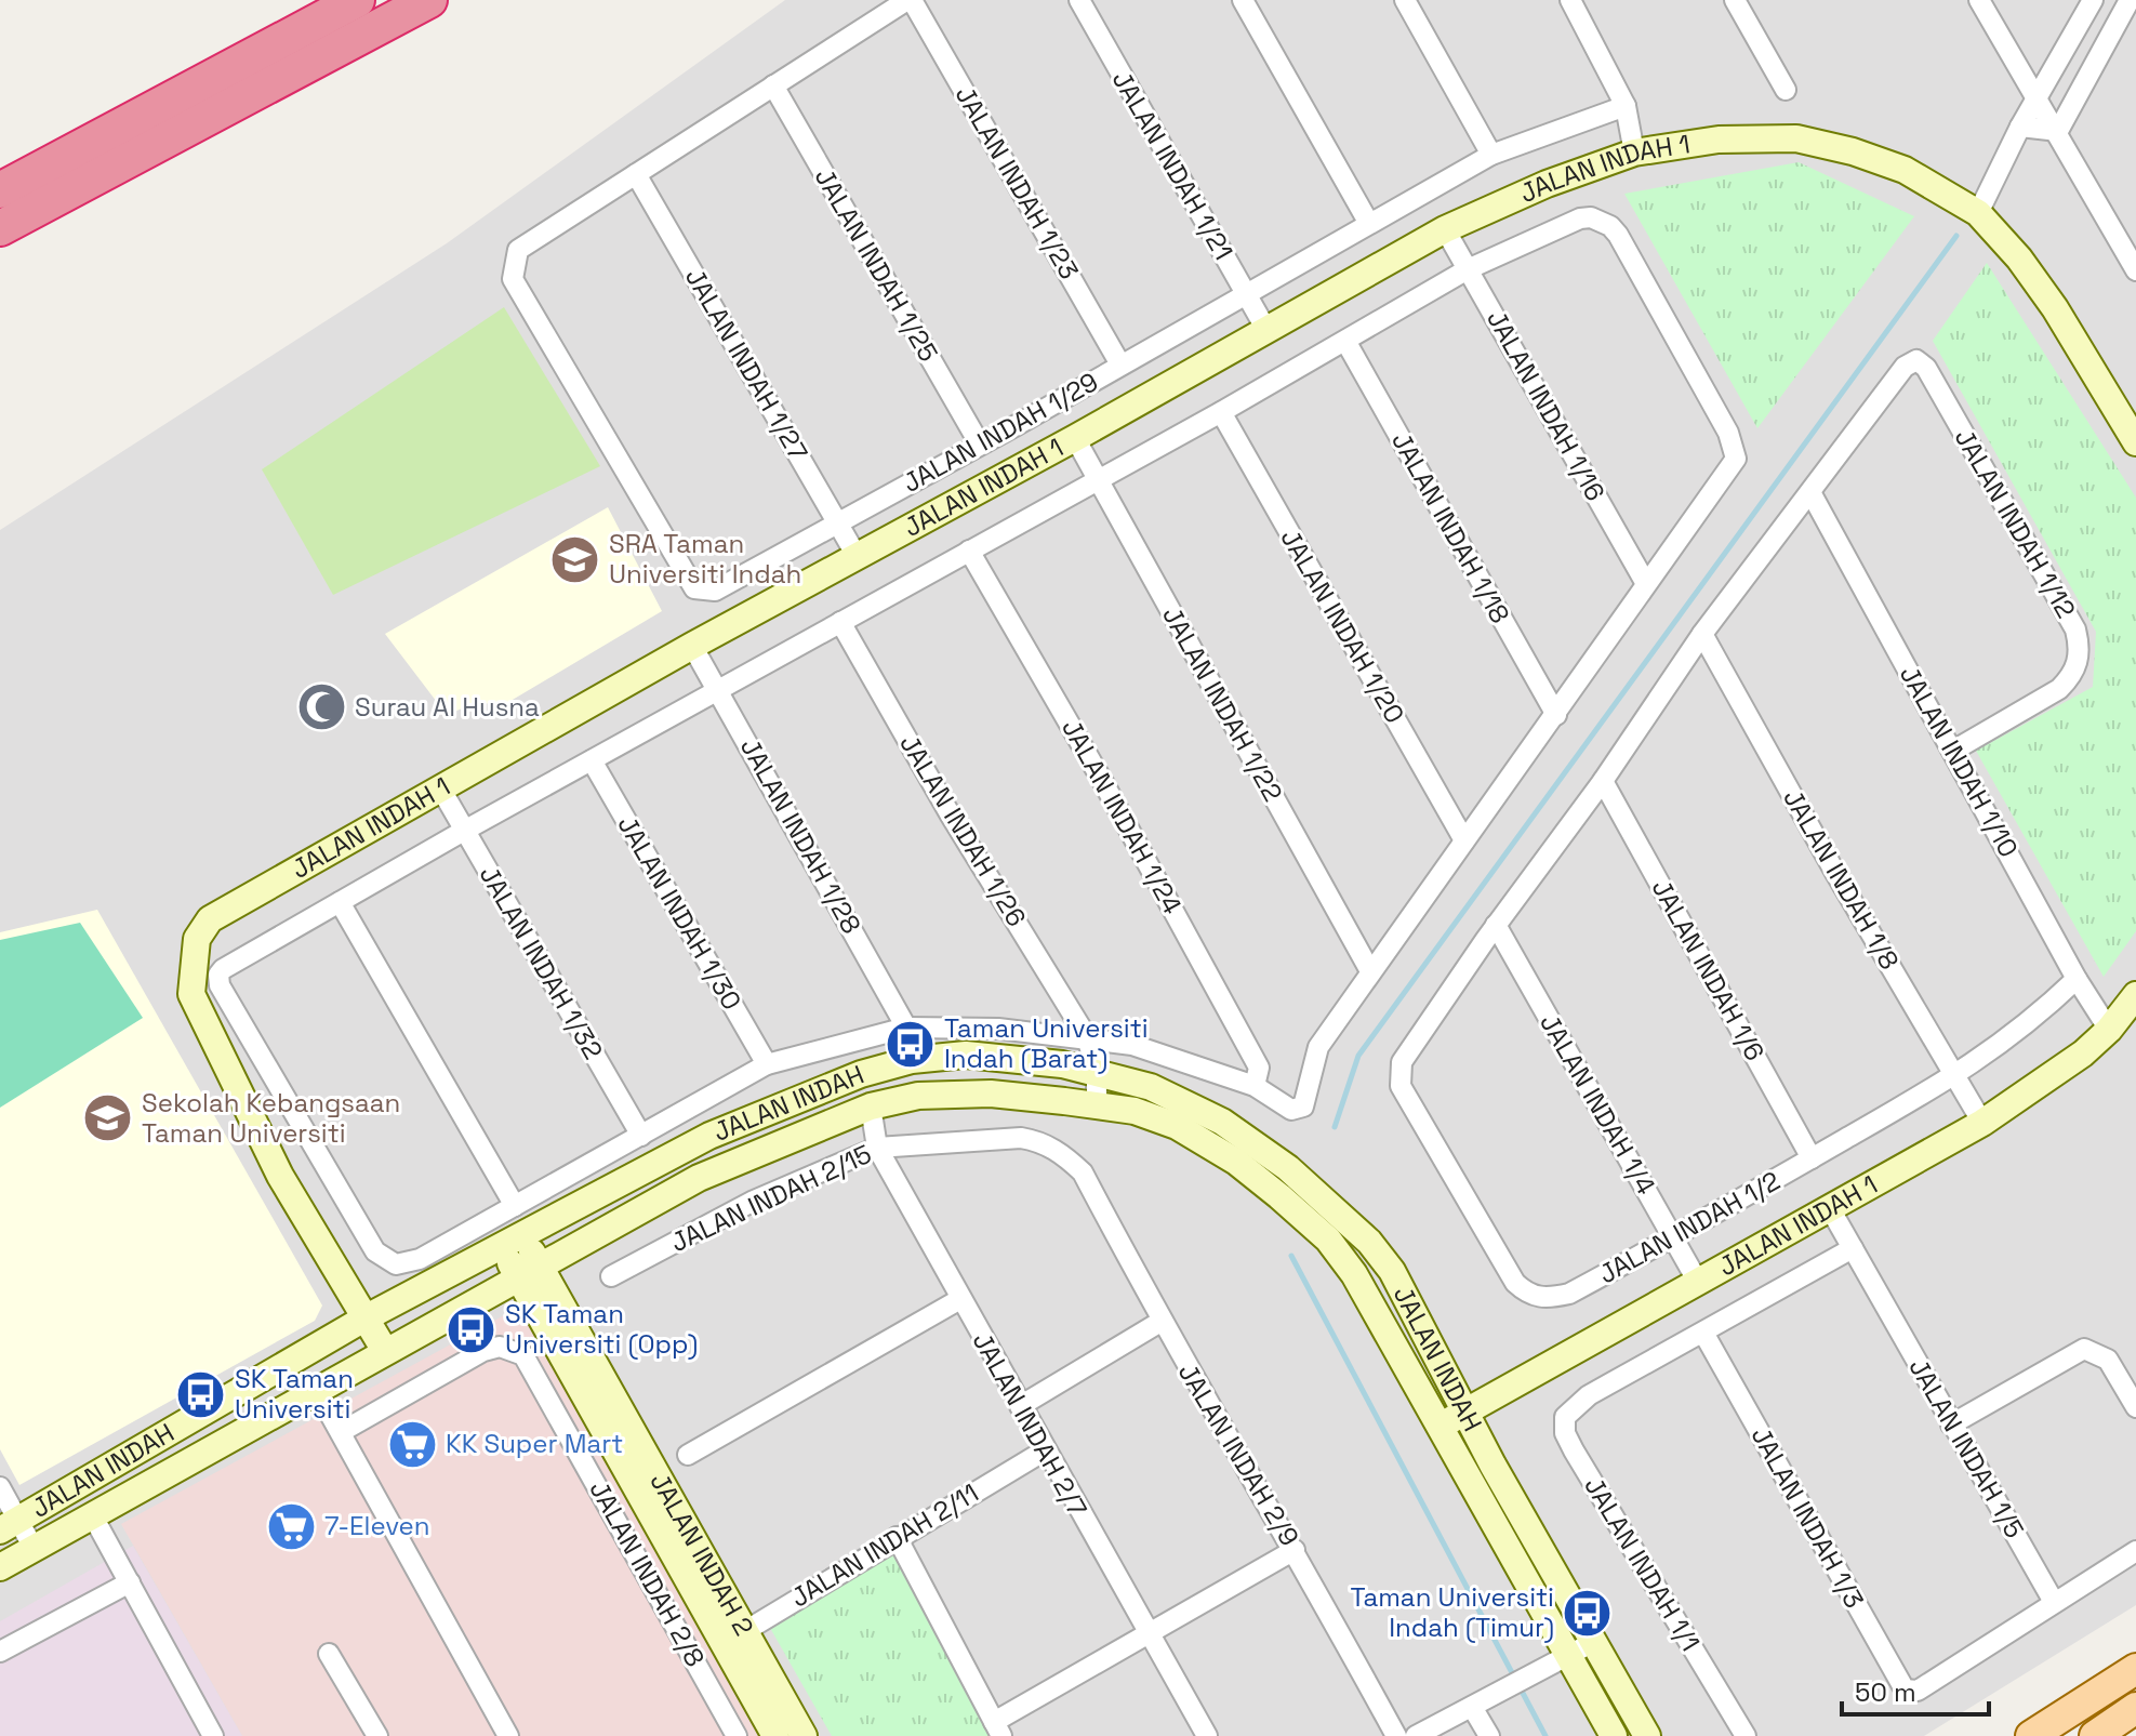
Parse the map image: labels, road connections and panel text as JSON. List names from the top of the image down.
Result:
{
  "streets": {
    "street": [
      "JALAN INDAH 1/21",
      "JALAN INDAH 1",
      "JALAN INDAH 1/23",
      "JALAN INDAH 1/25",
      "JALAN INDAH 1/27",
      "JALAN INDAH 1/16",
      "JALAN INDAH 1/29",
      "JALAN INDAH 1/12",
      "JALAN INDAH 1/18",
      "JALAN INDAH 1/20",
      "JALAN INDAH 1/22",
      "JALAN INDAH 1/10",
      "JALAN INDAH 1/24",
      "JALAN INDAH 1/26",
      "JALAN INDAH 1/28",
      "JALAN INDAH 1/8",
      "JALAN INDAH 1/30",
      "JALAN INDAH 1/32",
      "JALAN INDAH 1/6",
      "JALAN INDAH",
      "JALAN INDAH 1/4",
      "JALAN INDAH 2/15",
      "JALAN INDAH 1/2",
      "JALAN INDAH 2/7",
      "JALAN INDAH 1/5",
      "JALAN INDAH 2/9",
      "JALAN INDAH 1/3",
      "JALAN INDAH 2/11",
      "JALAN INDAH 2",
      "JALAN INDAH 1/1",
      "JALAN INDAH 2/8"
    ]
  },
  "crossings": [
    ["JALAN INDAH 1/21", "JALAN INDAH 1"],
    ["JALAN INDAH 1/21", "JALAN INDAH 1/29"],
    ["JALAN INDAH 1", "JALAN INDAH 1/27"],
    ["JALAN INDAH 1", "JALAN INDAH 1/16"],
    ["JALAN INDAH 1", "JALAN INDAH 1/22"],
    ["JALAN INDAH 1", "JALAN INDAH 1/10"],
    ["JALAN INDAH 1", "JALAN INDAH 1/28"],
    ["JALAN INDAH 1", "JALAN INDAH 1/8"],
    ["JALAN INDAH 1", "JALAN INDAH 1/32"],
    ["JALAN INDAH 1", "JALAN INDAH"],
    ["JALAN INDAH 1", "JALAN INDAH 1/4"],
    ["JALAN INDAH 1", "JALAN INDAH 1/5"],
    ["JALAN INDAH 1/23", "JALAN INDAH 1/29"],
    ["JALAN INDAH 1/25", "JALAN INDAH 1/29"],
    ["JALAN INDAH 1/27", "JALAN INDAH 1/29"],
    ["JALAN INDAH 1/12", "JALAN INDAH 1/10"],
    ["JALAN INDAH 1/10", "JALAN INDAH 1/2"],
    ["JALAN INDAH 1/26", "JALAN INDAH"],
    ["JALAN INDAH 1/8", "JALAN INDAH 1/2"],
    ["JALAN INDAH 1/6", "JALAN INDAH 1/2"],
    ["JALAN INDAH", "JALAN INDAH 2/7"],
    ["JALAN INDAH", "JALAN INDAH 2"],
    ["JALAN INDAH 1/4", "JALAN INDAH 1/2"],
    ["JALAN INDAH 2/15", "JALAN INDAH 2/7"],
    ["JALAN INDAH 2/15", "JALAN INDAH 2/9"],
    ["JALAN INDAH 2/7", "JALAN INDAH 2/11"],
    ["JALAN INDAH 1/5", "JALAN INDAH 1/3"],
    ["JALAN INDAH 1/3", "JALAN INDAH 1/1"],
    ["JALAN INDAH 2/11", "JALAN INDAH 2"]
  ],
  "places": {
    "school or university": ["SRA Taman Universiti Indah", "Sekolah Kebangsaan Taman Universiti"],
    "mosque": ["Surau Al Husna"],
    "bus stop": [
      "Taman Universiti Indah (Barat)",
      "SK Taman Universiti (Opp)",
      "SK Taman Universiti",
      "Taman Universiti Indah (Timur)"
    ],
    "supermarket": ["KK Super Mart", "7-Eleven"]
  },
  "scale_bar": "50 m"
}
